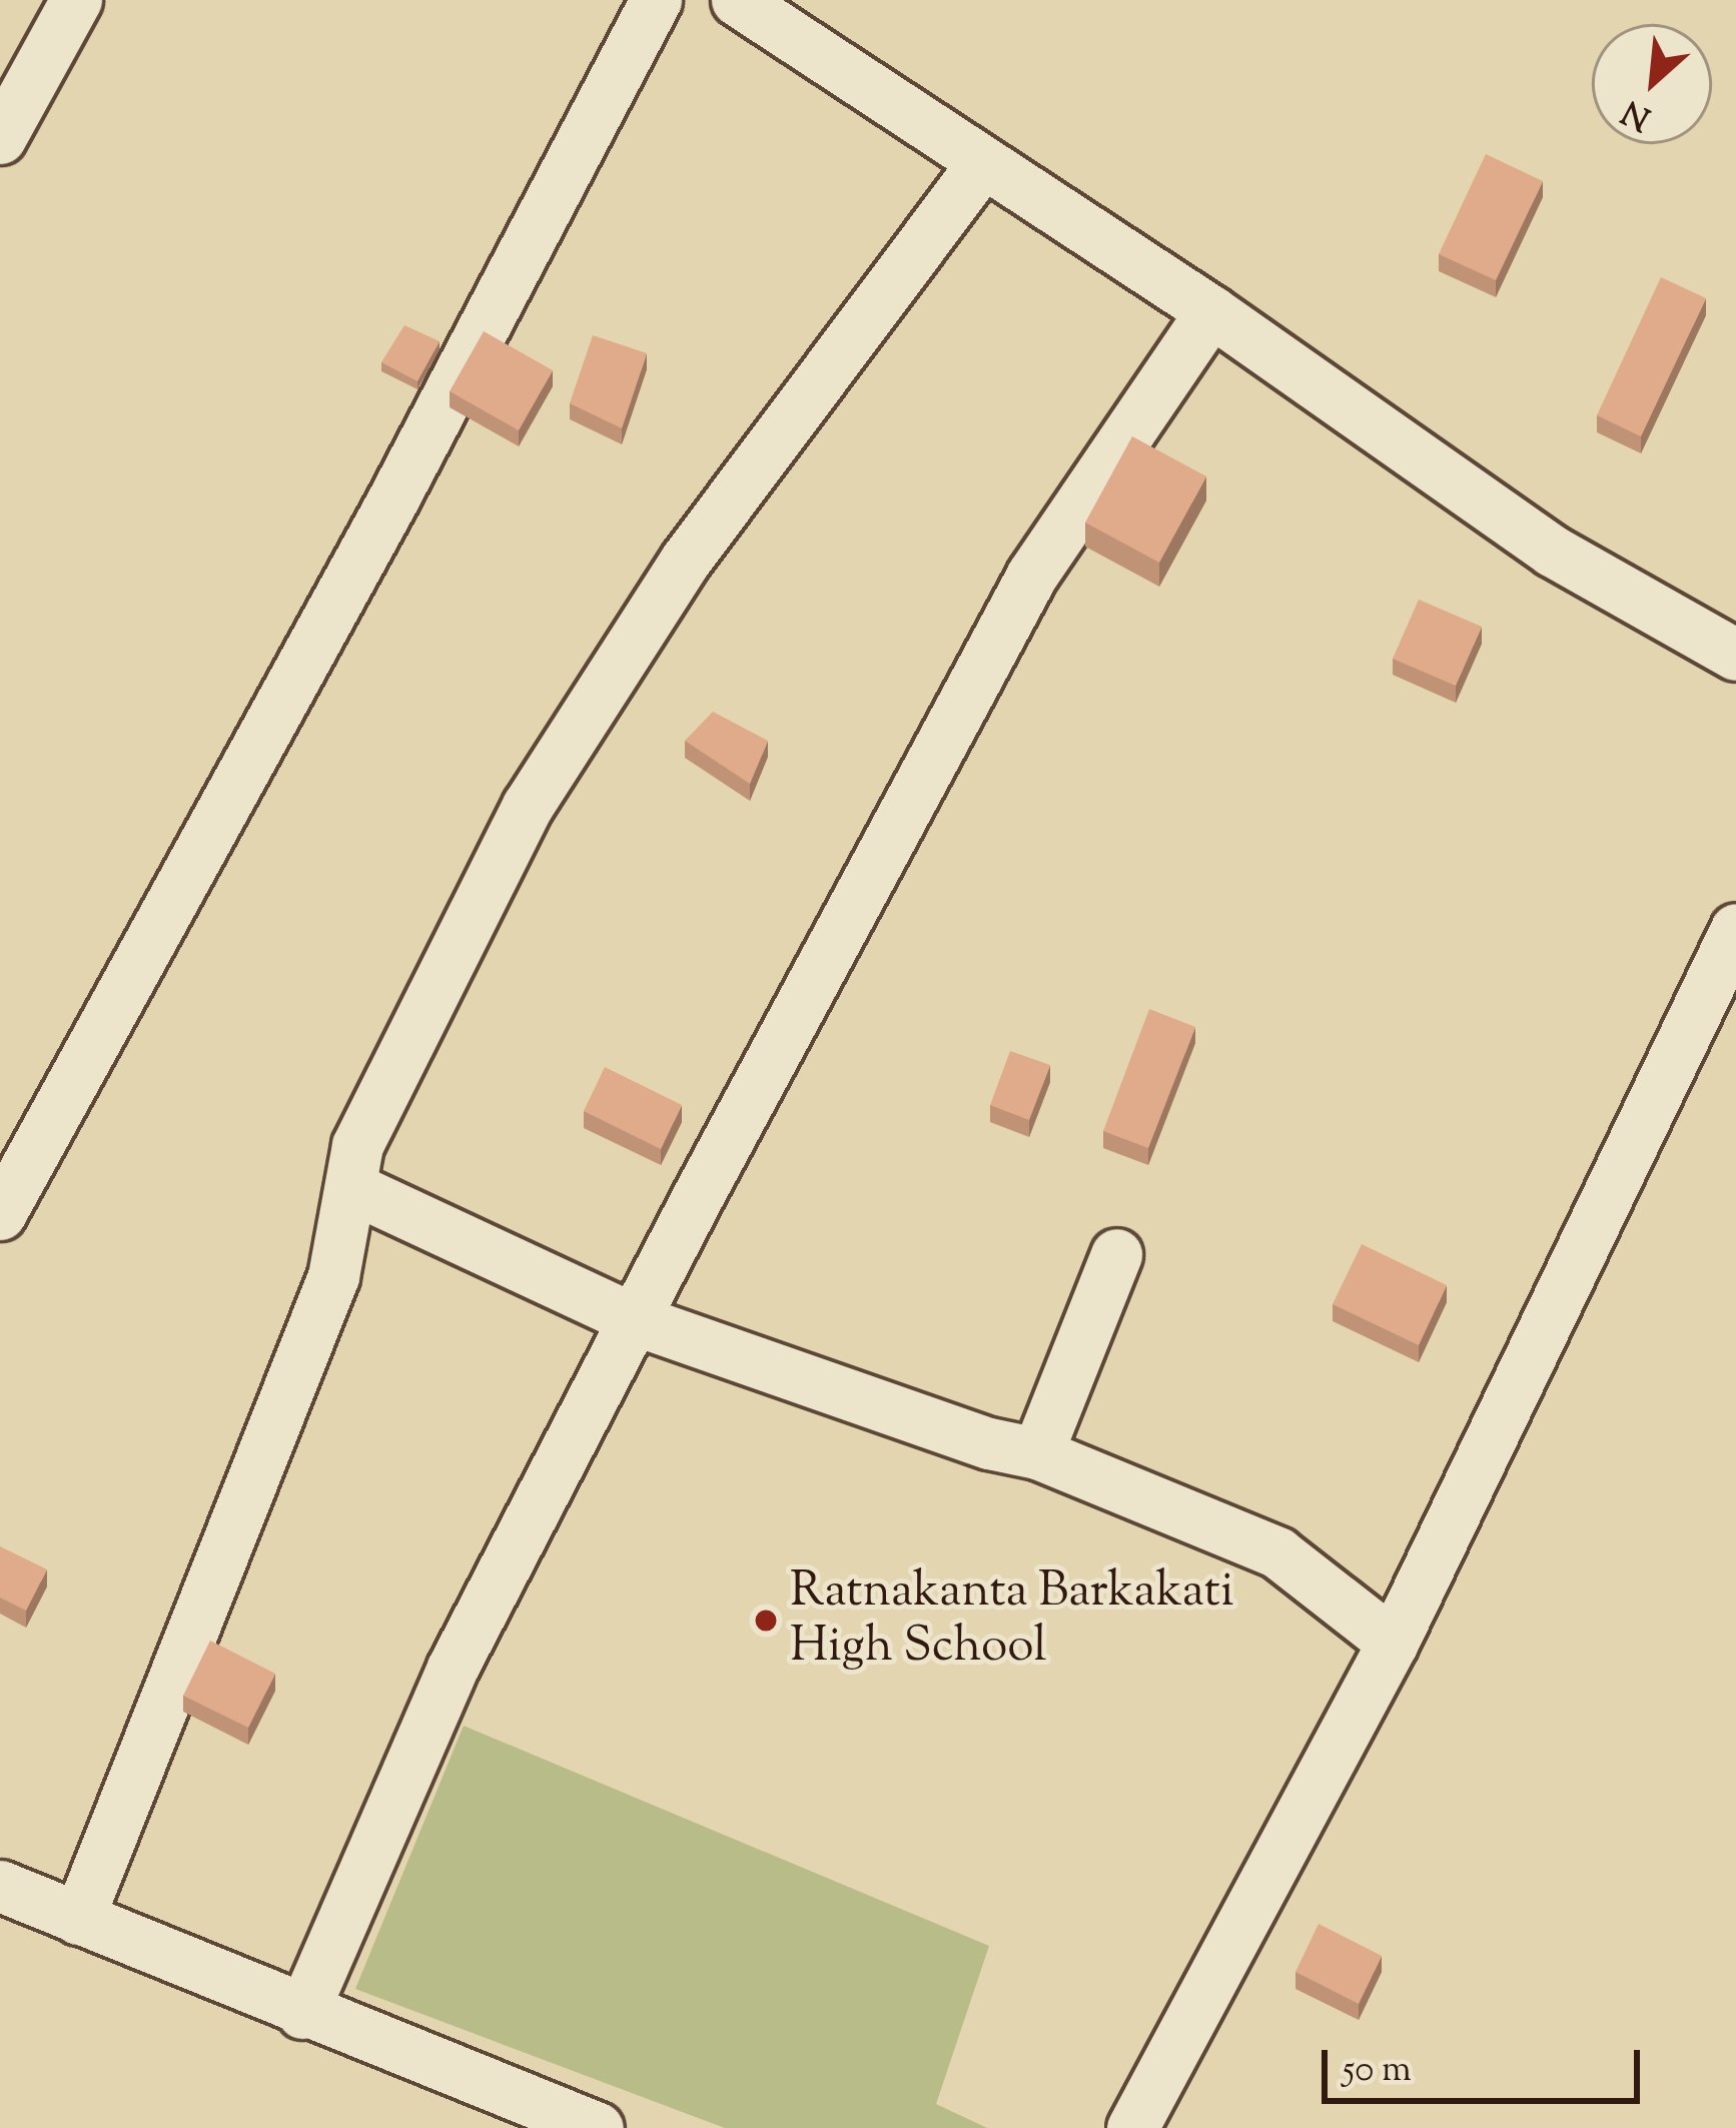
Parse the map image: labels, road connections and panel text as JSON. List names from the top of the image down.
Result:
{
  "places": ["Ratnakanta Barkakati High School"],
  "scale_bar": "50 m",
  "north": "bottom left"
}
